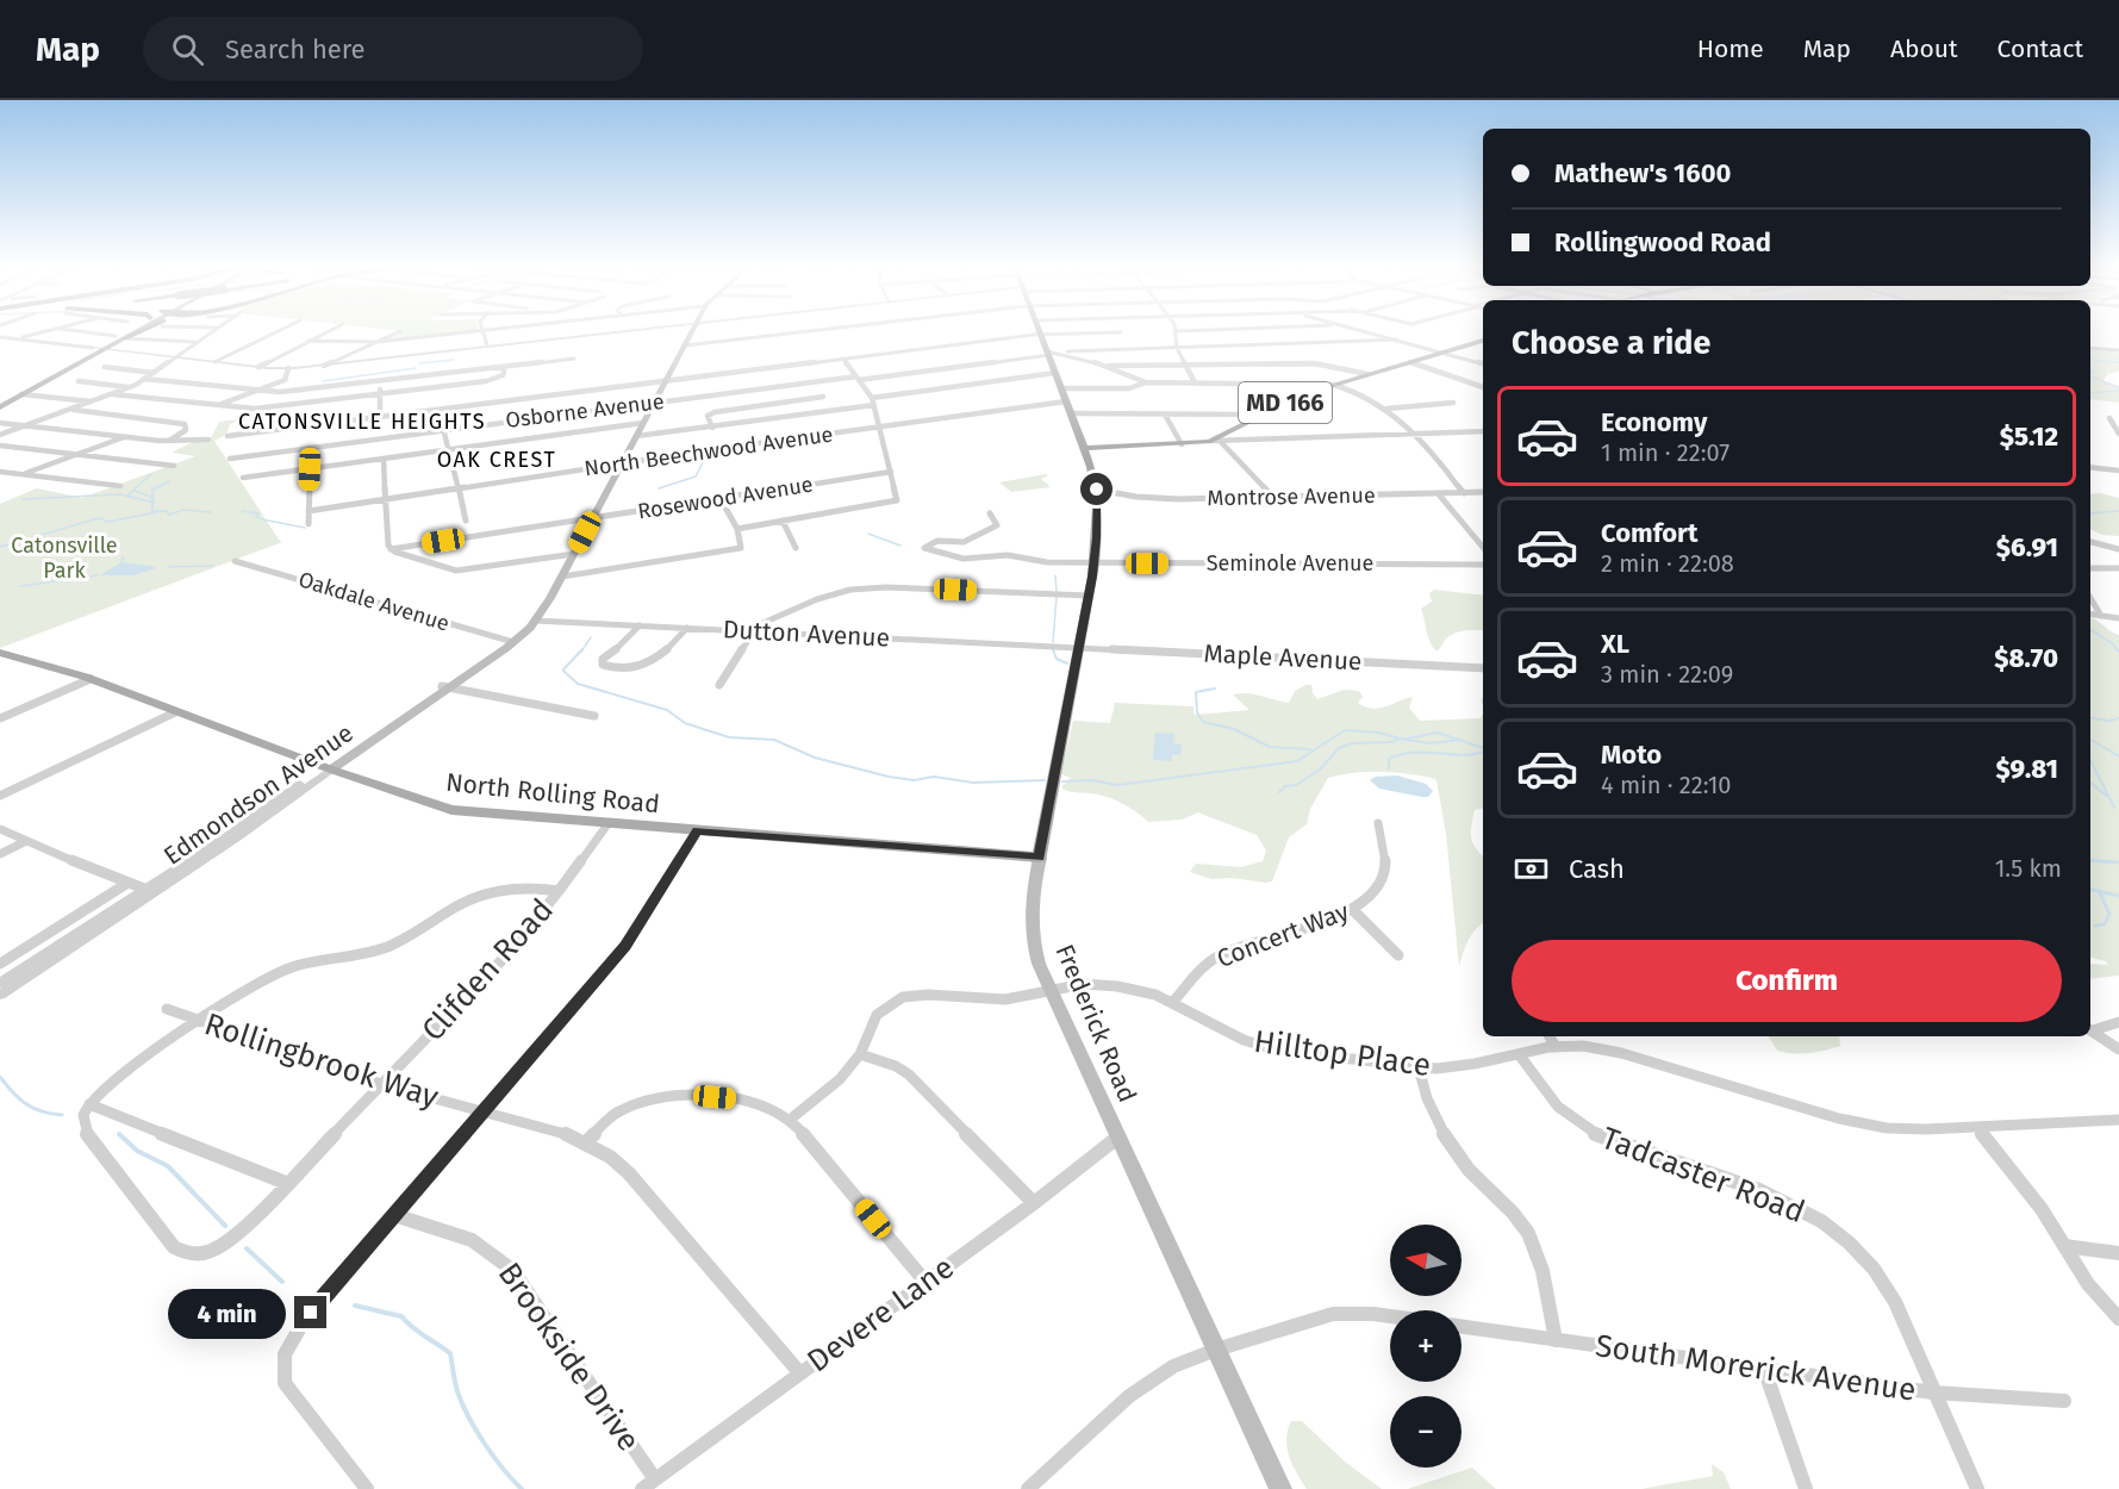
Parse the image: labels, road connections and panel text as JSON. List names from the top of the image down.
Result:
{
  "streets": {
    "main road": [
      "MD 166",
      "North Rolling Road",
      "Edmondson Avenue",
      "Frederick Road"
    ],
    "street": [
      "Osborne Avenue",
      "North Beechwood Avenue",
      "Montrose Avenue",
      "Rosewood Avenue",
      "Seminole Avenue",
      "Oakdale Avenue",
      "Dutton Avenue",
      "Maple Avenue",
      "Concert Way",
      "Clifden Road",
      "Hilltop Place",
      "Rollingbrook Way",
      "Tadcaster Road",
      "Devere Lane",
      "Brookside Drive",
      "South Morerick Avenue"
    ]
  },
  "crossings": [
    ["MD 166", "Frederick Road"],
    ["Osborne Avenue", "Edmondson Avenue"],
    ["Osborne Avenue", "Frederick Road"],
    ["North Beechwood Avenue", "Edmondson Avenue"],
    ["North Beechwood Avenue", "Frederick Road"],
    ["Montrose Avenue", "Frederick Road"],
    ["Rosewood Avenue", "Edmondson Avenue"],
    ["Seminole Avenue", "Frederick Road"],
    ["Oakdale Avenue", "Edmondson Avenue"],
    ["Dutton Avenue", "Maple Avenue"],
    ["Dutton Avenue", "Edmondson Avenue"],
    ["Dutton Avenue", "Frederick Road"],
    ["Maple Avenue", "Frederick Road"],
    ["North Rolling Road", "Edmondson Avenue"],
    ["North Rolling Road", "Clifden Road"],
    ["North Rolling Road", "Frederick Road"],
    ["Concert Way", "Hilltop Place"],
    ["Clifden Road", "Rollingbrook Way"],
    ["Frederick Road", "Hilltop Place"],
    ["Frederick Road", "Devere Lane"],
    ["Hilltop Place", "Tadcaster Road"],
    ["Rollingbrook Way", "Devere Lane"],
    ["Tadcaster Road", "South Morerick Avenue"],
    ["Devere Lane", "Brookside Drive"]
  ],
  "districts": ["CATONSVILLE HEIGHTS", "OAK CREST"],
  "parks": ["Catonsville Park"],
  "north": "left",
  "page": {
    "header": "Map",
    "search": "Search here",
    "nav": [
      "Home",
      "Map",
      "About",
      "Contact"
    ],
    "banner": ["Mathew's 1600", "Rollingwood Road"],
    "heading": "Choose a ride",
    "list": [
      {
        "name": "Economy",
        "note": "1 min · 22:07",
        "value": "$5.12"
      },
      {
        "name": "Comfort",
        "note": "2 min · 22:08",
        "value": "$6.91"
      },
      {
        "name": "XL",
        "note": "3 min · 22:09",
        "value": "$8.70"
      },
      {
        "name": "Moto",
        "note": "4 min · 22:10",
        "value": "$9.81"
      }
    ],
    "pay": ["Cash", "1.5 km"],
    "buttons": "Confirm",
    "map_buttons": ["+", "−"],
    "bubble": "4 min"
  }
}
